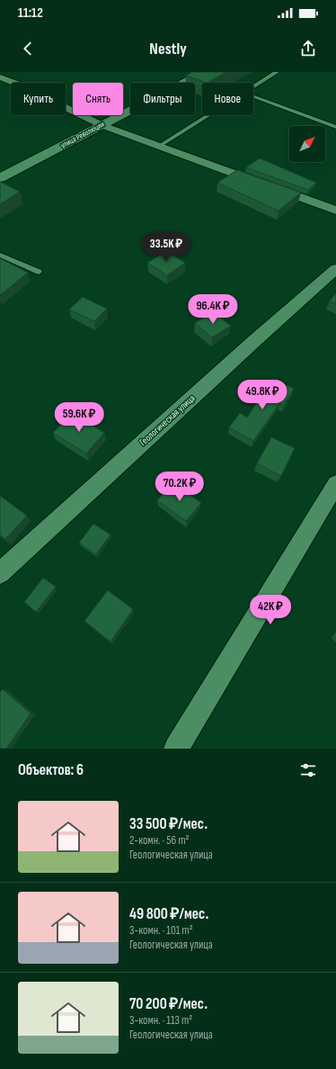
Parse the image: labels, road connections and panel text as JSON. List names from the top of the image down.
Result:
{
  "streets": {
    "street": ["улица Революции", "Геологическая улица"]
  },
  "north": "top right",
  "page": {
    "status": "11:12",
    "header": "Nestly",
    "chip": [
      "Купить",
      "Снять",
      "Фильтры",
      "Новое"
    ],
    "price": [
      "33.5K ₽",
      "96.4K ₽",
      "49.8K ₽",
      "59.6K ₽",
      "70.2K ₽",
      "42K ₽"
    ],
    "heading": "Объектов: 6",
    "list": [
      {
        "name": "33 500 ₽/мес.",
        "note": "2-комн. · 56 m² · Геологическая улица"
      },
      {
        "name": "49 800 ₽/мес.",
        "note": "3-комн. · 101 m² · Геологическая улица"
      },
      {
        "name": "70 200 ₽/мес.",
        "note": "3-комн. · 113 m² · Геологическая улица"
      }
    ]
  }
}
